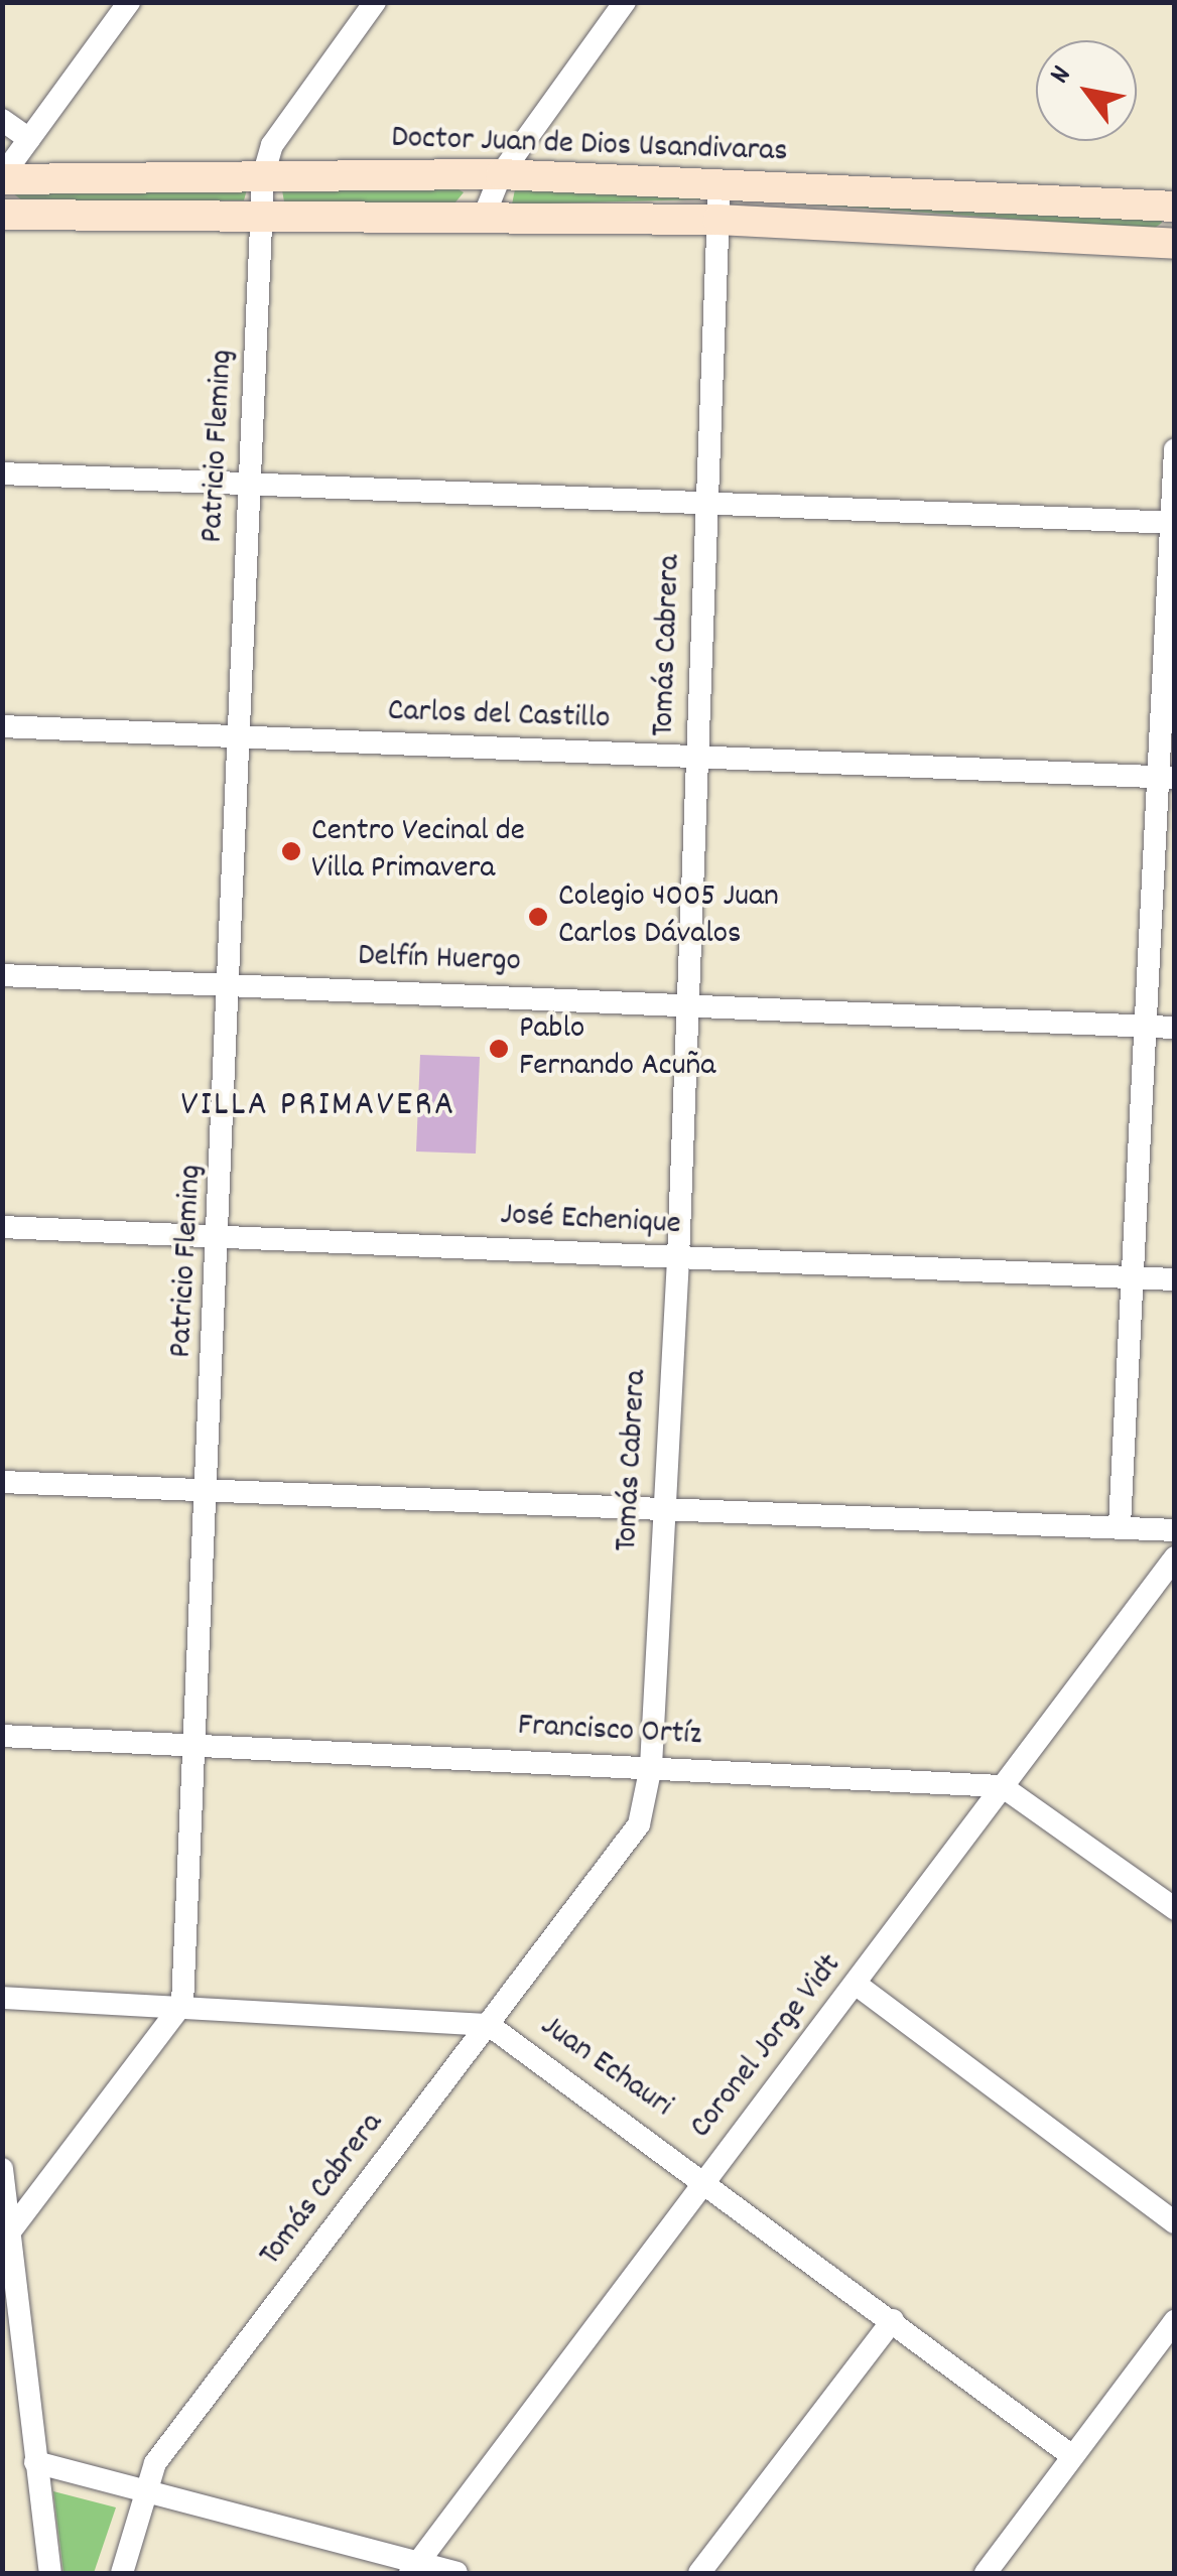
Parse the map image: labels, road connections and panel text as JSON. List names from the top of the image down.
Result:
{
  "streets": {
    "main road": ["Doctor Juan de Dios Usandivaras"],
    "street": [
      "Patricio Fleming",
      "Tomás Cabrera",
      "Carlos del Castillo",
      "Delfín Huergo",
      "José Echenique",
      "Francisco Ortíz",
      "Coronel Jorge Vidt",
      "Juan Echauri"
    ]
  },
  "crossings": [
    ["Doctor Juan de Dios Usandivaras", "Patricio Fleming"],
    ["Doctor Juan de Dios Usandivaras", "Tomás Cabrera"],
    ["Patricio Fleming", "Carlos del Castillo"],
    ["Patricio Fleming", "Delfín Huergo"],
    ["Patricio Fleming", "José Echenique"],
    ["Patricio Fleming", "Francisco Ortíz"],
    ["Patricio Fleming", "Juan Echauri"],
    ["Tomás Cabrera", "Carlos del Castillo"],
    ["Tomás Cabrera", "Delfín Huergo"],
    ["Tomás Cabrera", "José Echenique"],
    ["Tomás Cabrera", "Francisco Ortíz"],
    ["Tomás Cabrera", "Juan Echauri"],
    ["Francisco Ortíz", "Coronel Jorge Vidt"],
    ["Coronel Jorge Vidt", "Juan Echauri"]
  ],
  "districts": ["VILLA PRIMAVERA"],
  "places": ["Centro Vecinal de Villa Primavera", "Colegio 4005 Juan Carlos Dávalos", "Pablo Fernando Acuña"],
  "north": "top left"
}
